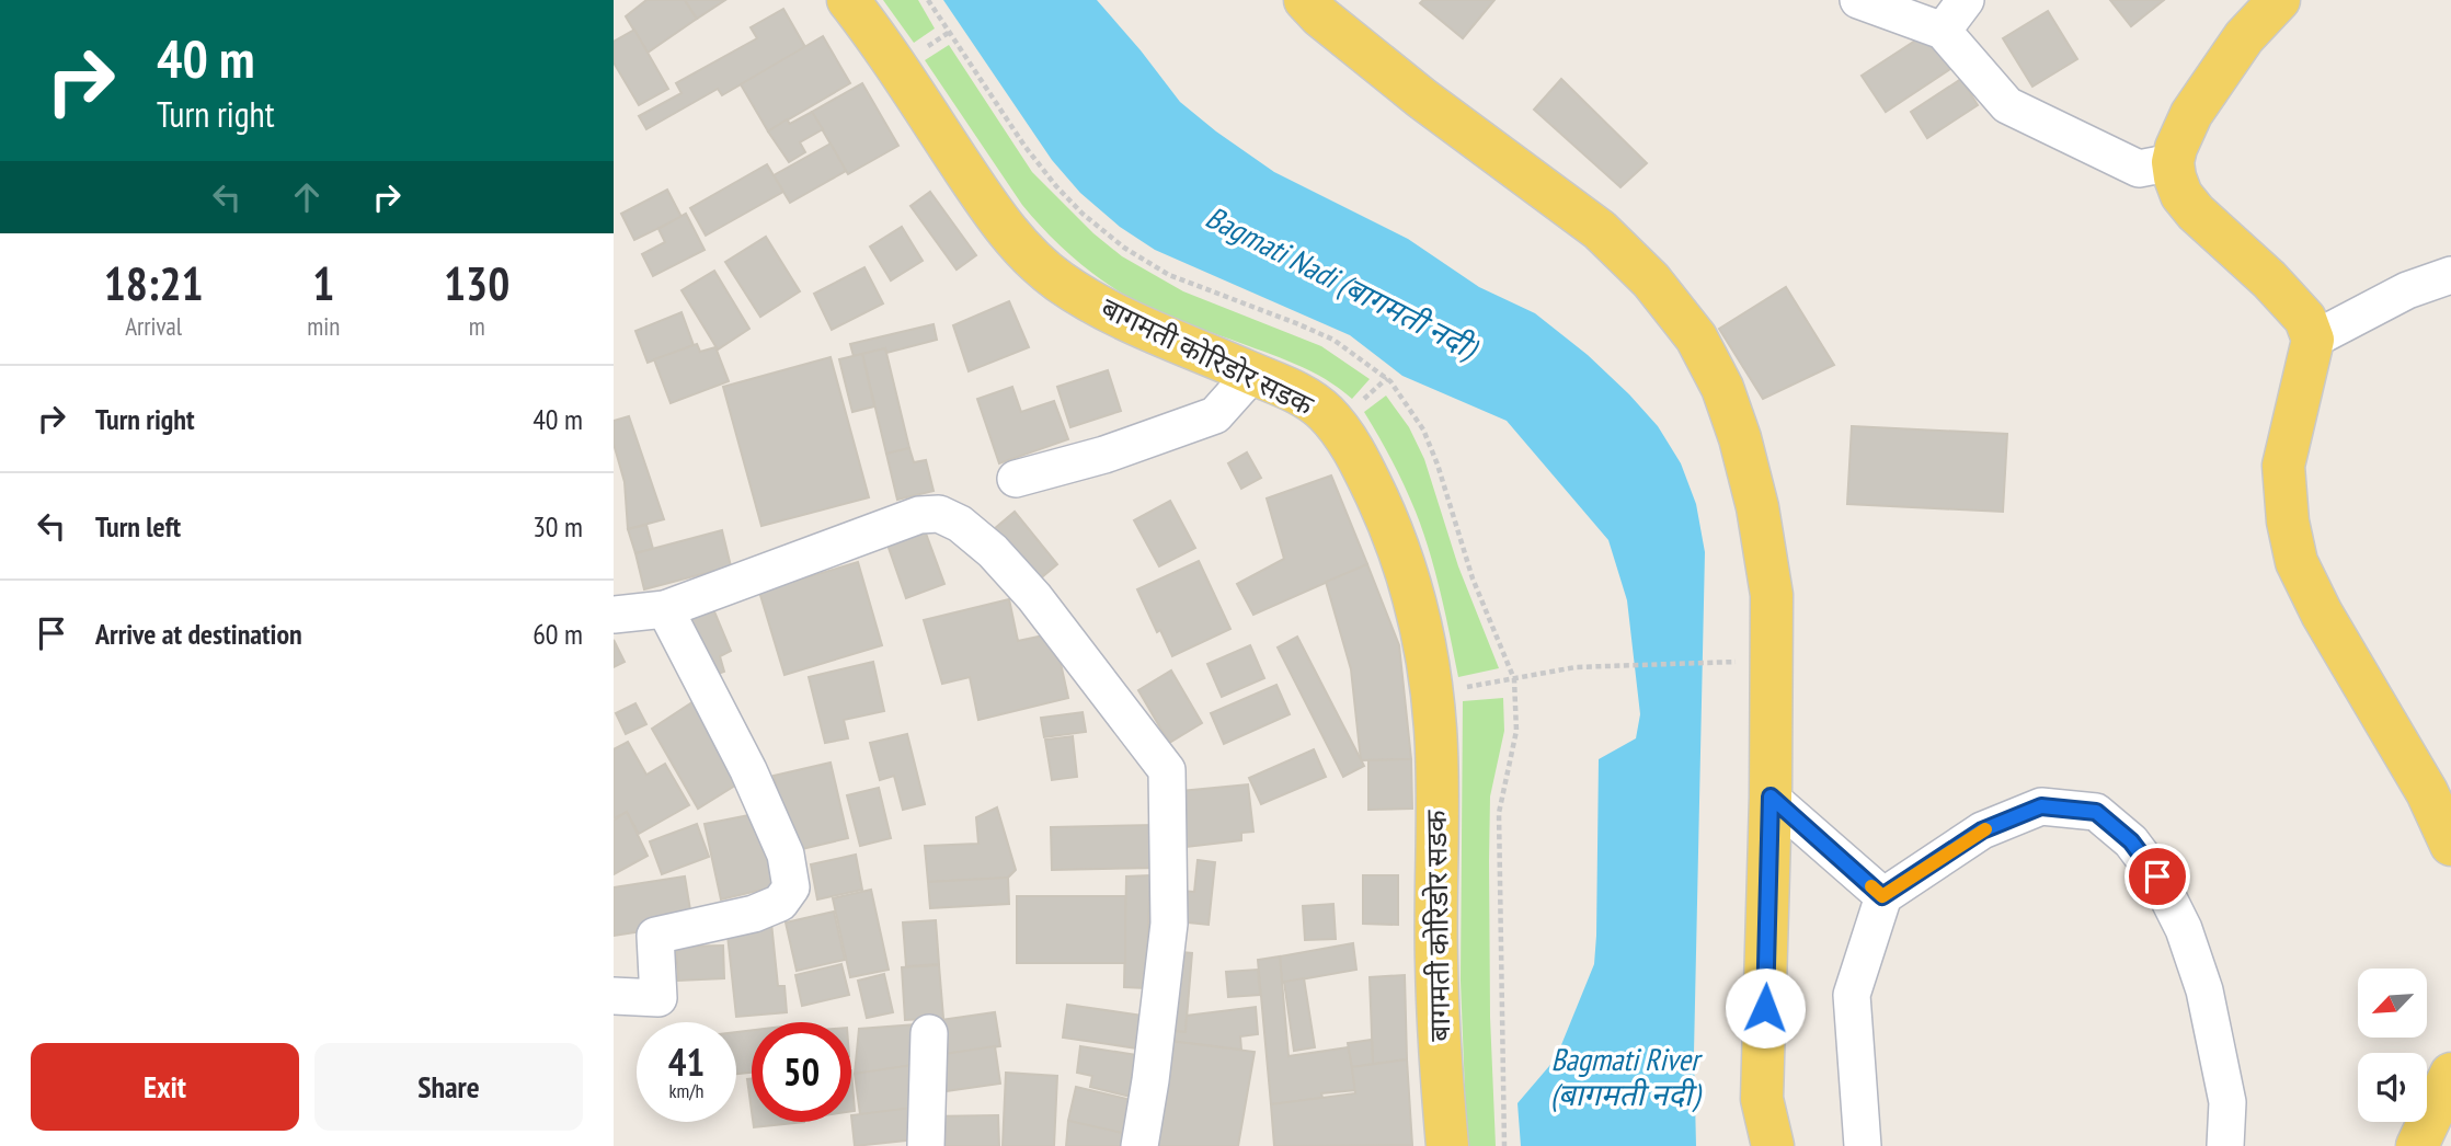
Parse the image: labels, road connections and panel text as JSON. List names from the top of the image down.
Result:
{
  "streets": {
    "main road": ["बागमती कोरिडोर सडक"]
  },
  "water": ["Bagmati Nadi (बागमती नदी)", "Bagmati River (बागमती नदी)"],
  "north": "bottom left",
  "page": {
    "turn": ["40 m", "Turn right"],
    "eta": [
      "18:21",
      "Arrival",
      "1",
      "min",
      "130",
      "m"
    ],
    "list": [
      {
        "name": "Turn right",
        "value": "40 m"
      },
      {
        "name": "Turn left",
        "value": "30 m"
      },
      {
        "name": "Arrive at destination",
        "value": "60 m"
      }
    ],
    "speed": "41 km/h",
    "limit": "50",
    "buttons": ["Exit", "Share"]
  }
}
